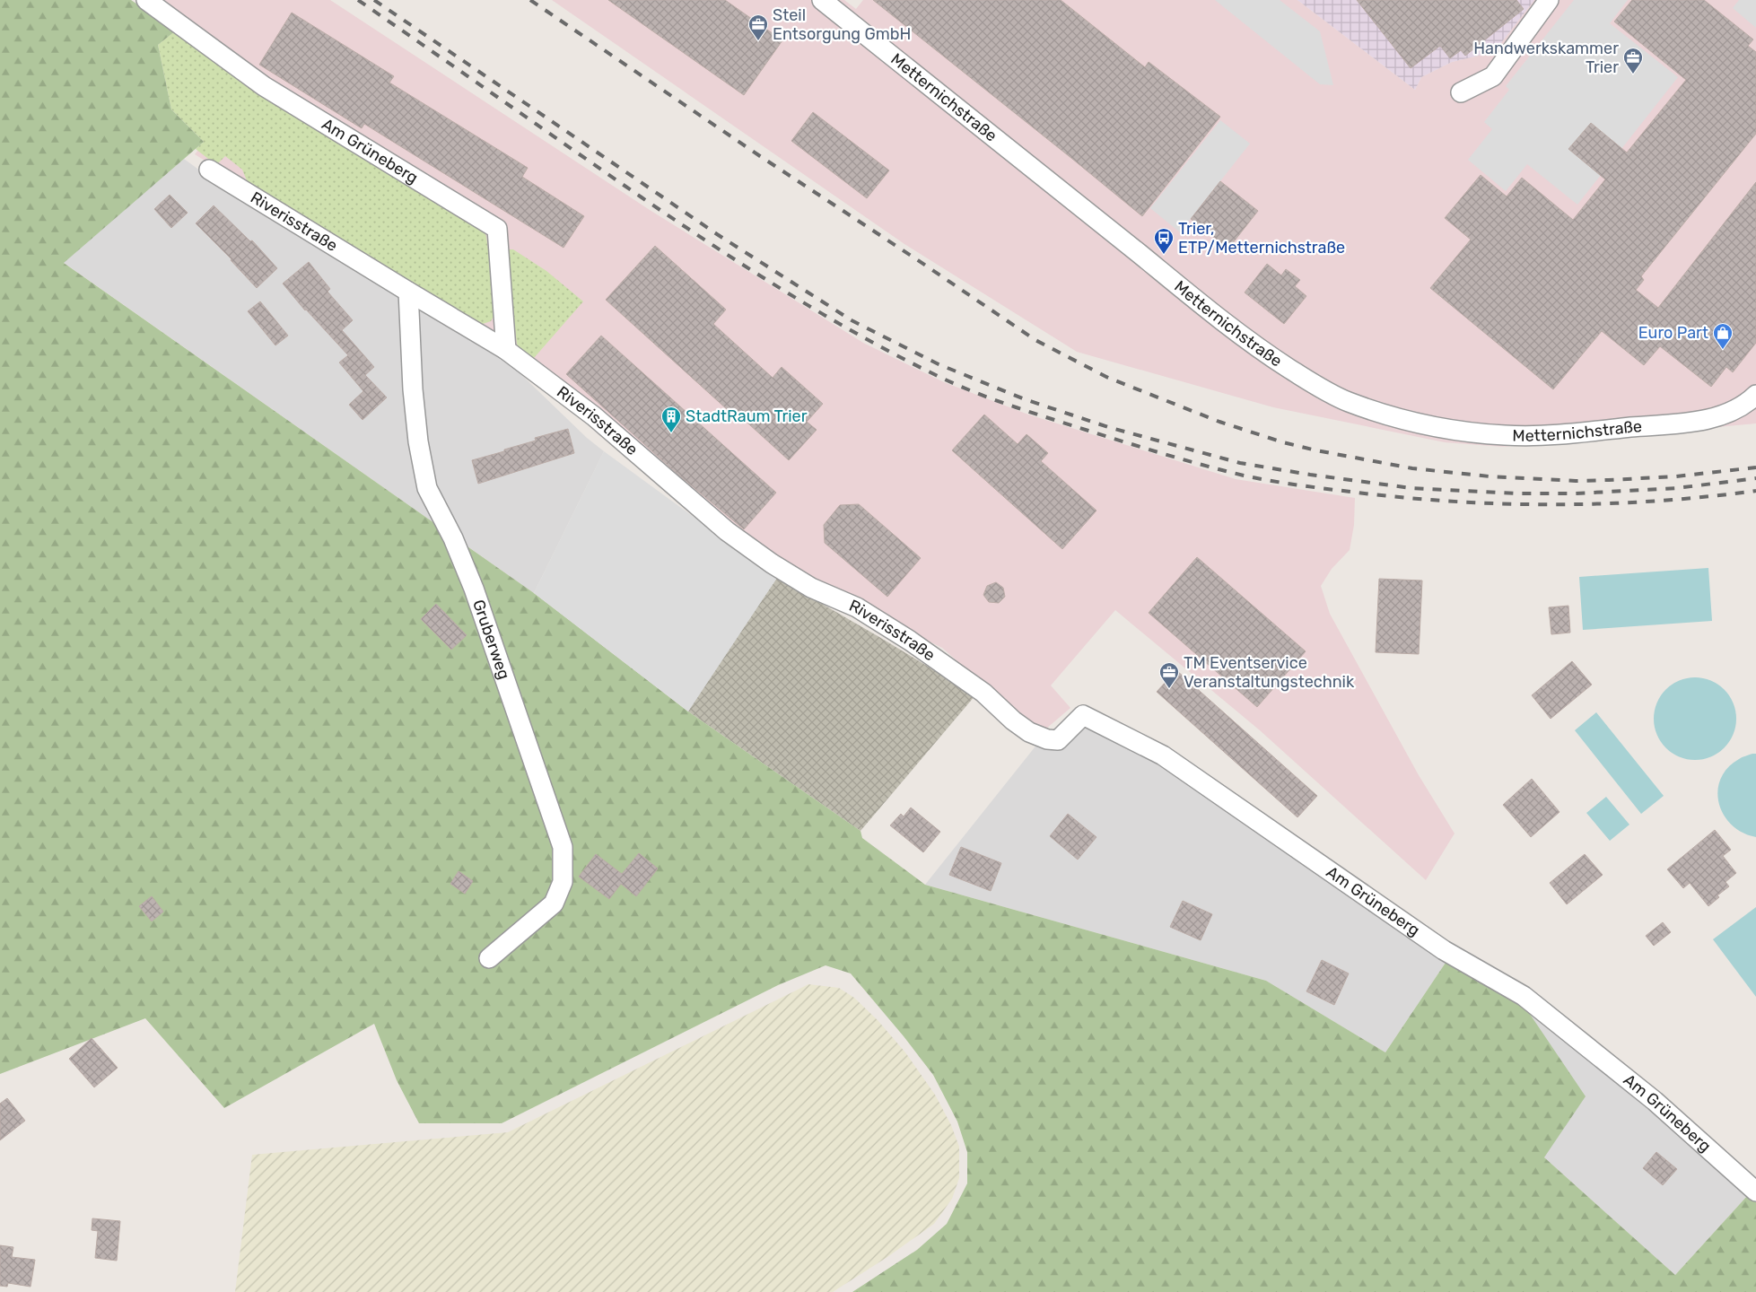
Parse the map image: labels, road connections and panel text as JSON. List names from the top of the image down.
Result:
{
  "streets": {
    "street": [
      "Metternichstraße",
      "Am Grüneberg",
      "Riverisstraße",
      "Gruberweg"
    ]
  },
  "crossings": [
    ["Am Grüneberg", "Riverisstraße"],
    ["Riverisstraße", "Gruberweg"]
  ],
  "places": {
    "office": ["Steil Entsorgung GmbH", "Handwerkskammer Trier", "TM Eventservice Veranstaltungstechnik"],
    "bus stop": ["Trier, ETP/Metternichstraße"],
    "shop": ["Euro Part"],
    "building": ["StadtRaum Trier"]
  }
}
